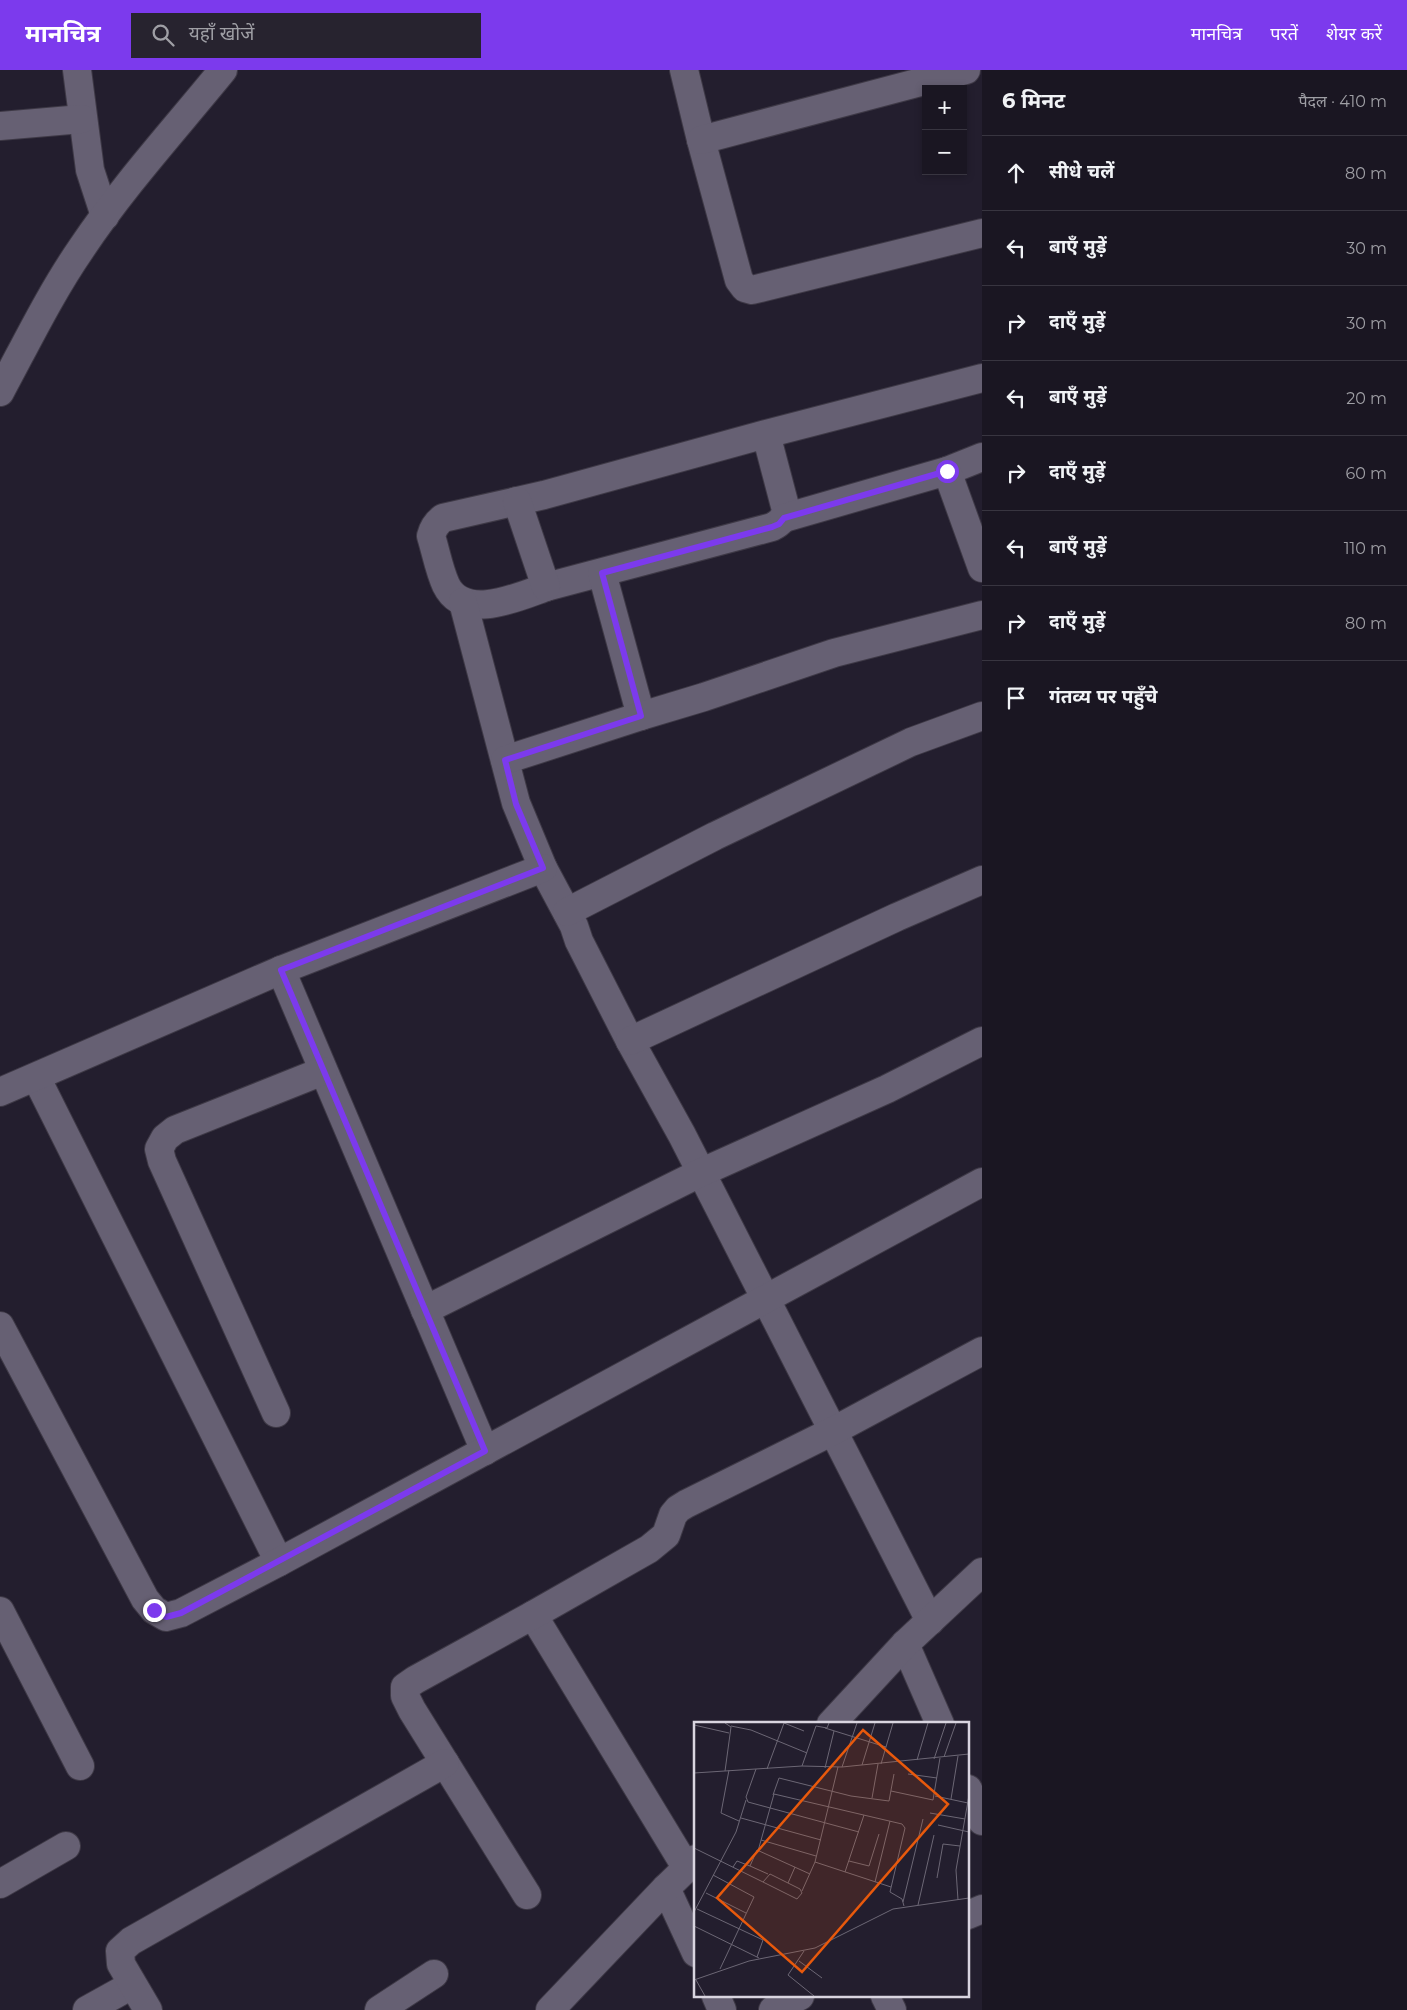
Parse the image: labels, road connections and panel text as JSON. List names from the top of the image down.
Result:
{
  "page": {
    "header": "मानचित्र",
    "search": "यहाँ खोजें",
    "nav": ["मानचित्र", "परतें", "शेयर करें"],
    "heading": ["6 मिनट", "पैदल · 410 m"],
    "map_buttons": ["+", "−"],
    "list": [
      ["सीधे चलें", "80 m"],
      ["बाएँ मुड़ें", "30 m"],
      ["दाएँ मुड़ें", "30 m"],
      ["बाएँ मुड़ें", "20 m"],
      ["दाएँ मुड़ें", "60 m"],
      ["बाएँ मुड़ें", "110 m"],
      ["दाएँ मुड़ें", "80 m"],
      "गंतव्य पर पहुँचे"
    ]
  }
}
